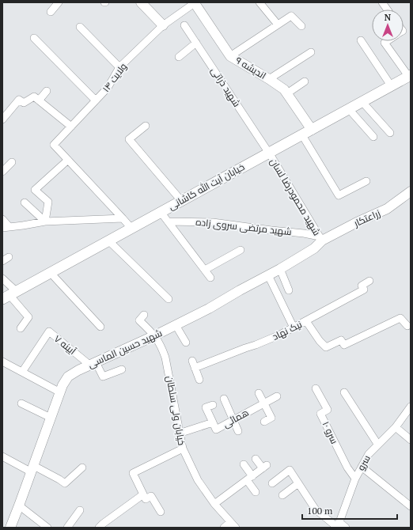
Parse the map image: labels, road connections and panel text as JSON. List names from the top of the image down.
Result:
{
  "streets": {
    "main road": ["خیابان آیت الله کاشانی"],
    "street": [
      "اندیشه ۹",
      "ولایت ۱۴",
      "شهید ذراتی",
      "شهید محمودرضا لسان",
      "زراعتکار",
      "شهید مرتضی سروی زاده",
      "نیک نهاد",
      "آیینه ۷",
      "شهید حسین الماسی",
      "خیابان ولی سلطان",
      "همائی",
      "سرو ۱۰",
      "سرو"
    ]
  },
  "crossings": [
    ["اندیشه ۹", "ولایت ۱۴"],
    ["اندیشه ۹", "خیابان آیت الله کاشانی"],
    ["شهید ذراتی", "خیابان آیت الله کاشانی"],
    ["شهید ذراتی", "شهید محمودرضا لسان"],
    ["خیابان آیت الله کاشانی", "شهید محمودرضا لسان"],
    ["شهید محمودرضا لسان", "زراعتکار"],
    ["شهید محمودرضا لسان", "شهید مرتضی سروی زاده"],
    ["شهید محمودرضا لسان", "شهید حسین الماسی"],
    ["زراعتکار", "شهید مرتضی سروی زاده"],
    ["زراعتکار", "شهید حسین الماسی"],
    ["شهید مرتضی سروی زاده", "شهید حسین الماسی"],
    ["آیینه ۷", "شهید حسین الماسی"],
    ["شهید حسین الماسی", "خیابان ولی سلطان"],
    ["خیابان ولی سلطان", "همائی"],
    ["سرو ۱۰", "سرو"]
  ],
  "scale_bar": "100 m",
  "north": "top"
}
